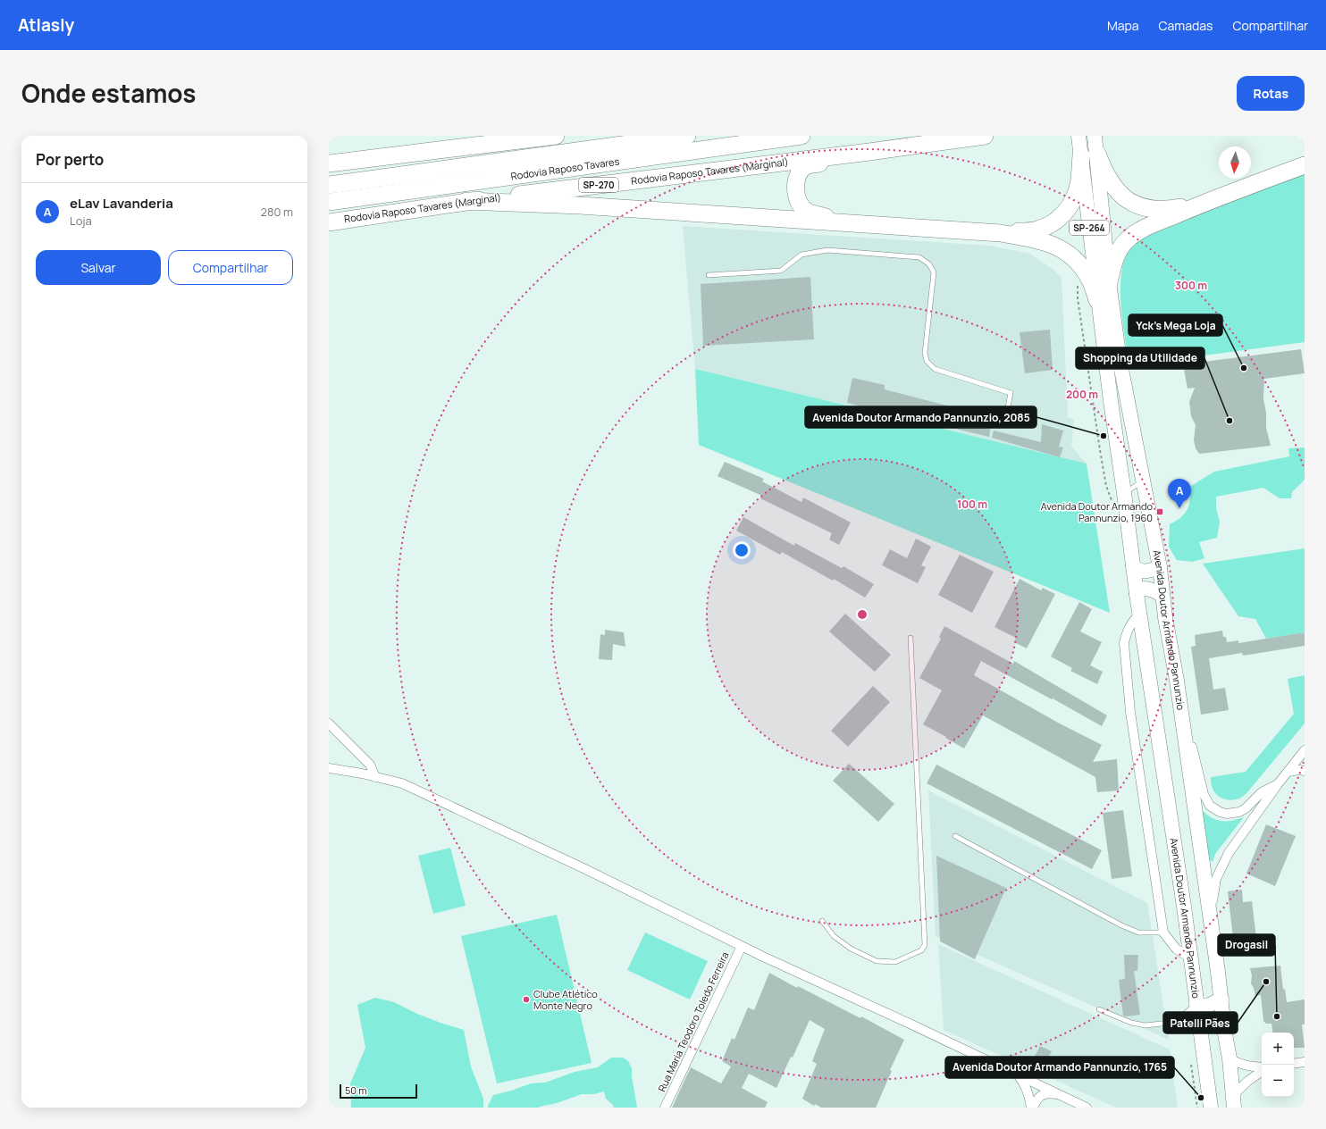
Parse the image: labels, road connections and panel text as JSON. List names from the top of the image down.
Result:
{
  "streets": {
    "highway": ["Rodovia Raposo Tavares", "Rodovia Raposo Tavares (Marginal)", "SP-270"],
    "main road": ["SP-264", "Avenida Doutor Armando Pannunzio"],
    "street": ["Rua Maria Teodoro Toledo Ferreira"]
  },
  "crossings": [
    ["SP-264", "Avenida Doutor Armando Pannunzio"]
  ],
  "places": {
    "other": [
      "Yck's Mega Loja",
      "Shopping da Utilidade",
      "Avenida Doutor Armando Pannunzio, 2085",
      "Patelli Pães",
      "Clube Atlético Monte Negro",
      "Drogasil",
      "Avenida Doutor Armando Pannunzio, 1765"
    ],
    "transit": ["Avenida Doutor Armando Pannunzio, 1960"]
  },
  "scale_bar": "50 m",
  "north": "bottom",
  "page": {
    "header": "Atlasly",
    "nav": ["Mapa", "Camadas", "Compartilhar"],
    "title": "Onde estamos",
    "buttons": [
      "Rotas",
      ["Salvar", "Compartilhar"]
    ],
    "heading": "Por perto",
    "list": [
      {
        "mark": "A",
        "name": "eLav Lavanderia",
        "note": "Loja",
        "value": "280 m"
      }
    ],
    "pins": "A",
    "map_buttons": ["+", "−"],
    "scale": "50 m"
  },
  "rings": ["300 m", "200 m", "100 m"]
}
